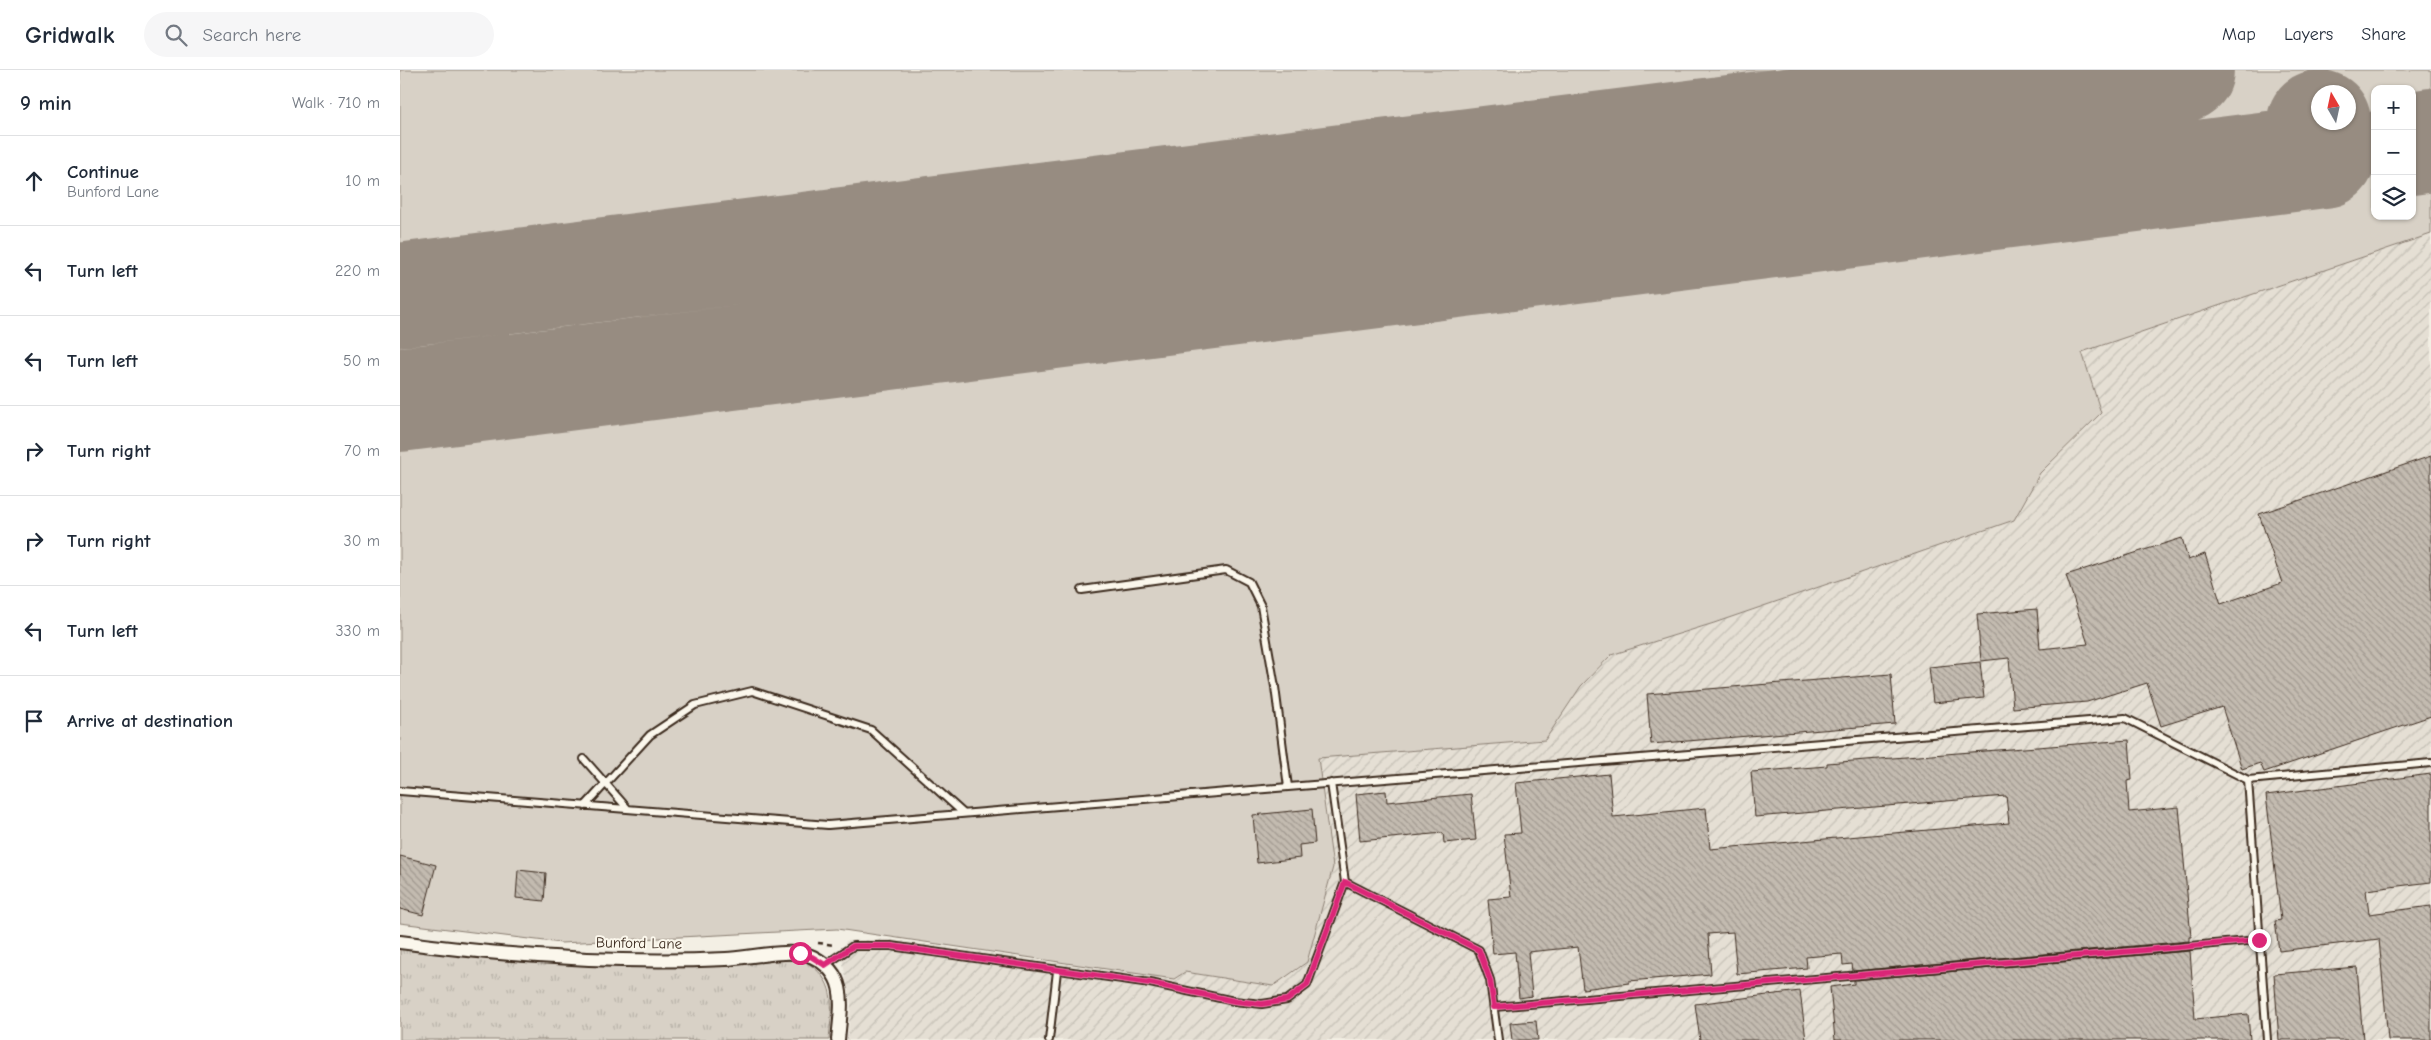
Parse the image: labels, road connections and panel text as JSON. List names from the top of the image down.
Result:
{
  "streets": {
    "street": ["Bunford Lane"]
  },
  "north": "top",
  "page": {
    "header": "Gridwalk",
    "search": "Search here",
    "nav": ["Map", "Layers", "Share"],
    "heading": ["9 min", "Walk · 710 m"],
    "map_buttons": ["+", "−"],
    "list": [
      ["Continue", "Bunford Lane", "10 m"],
      ["Turn left", "220 m"],
      ["Turn left", "50 m"],
      ["Turn right", "70 m"],
      ["Turn right", "30 m"],
      ["Turn left", "330 m"],
      "Arrive at destination"
    ]
  }
}
